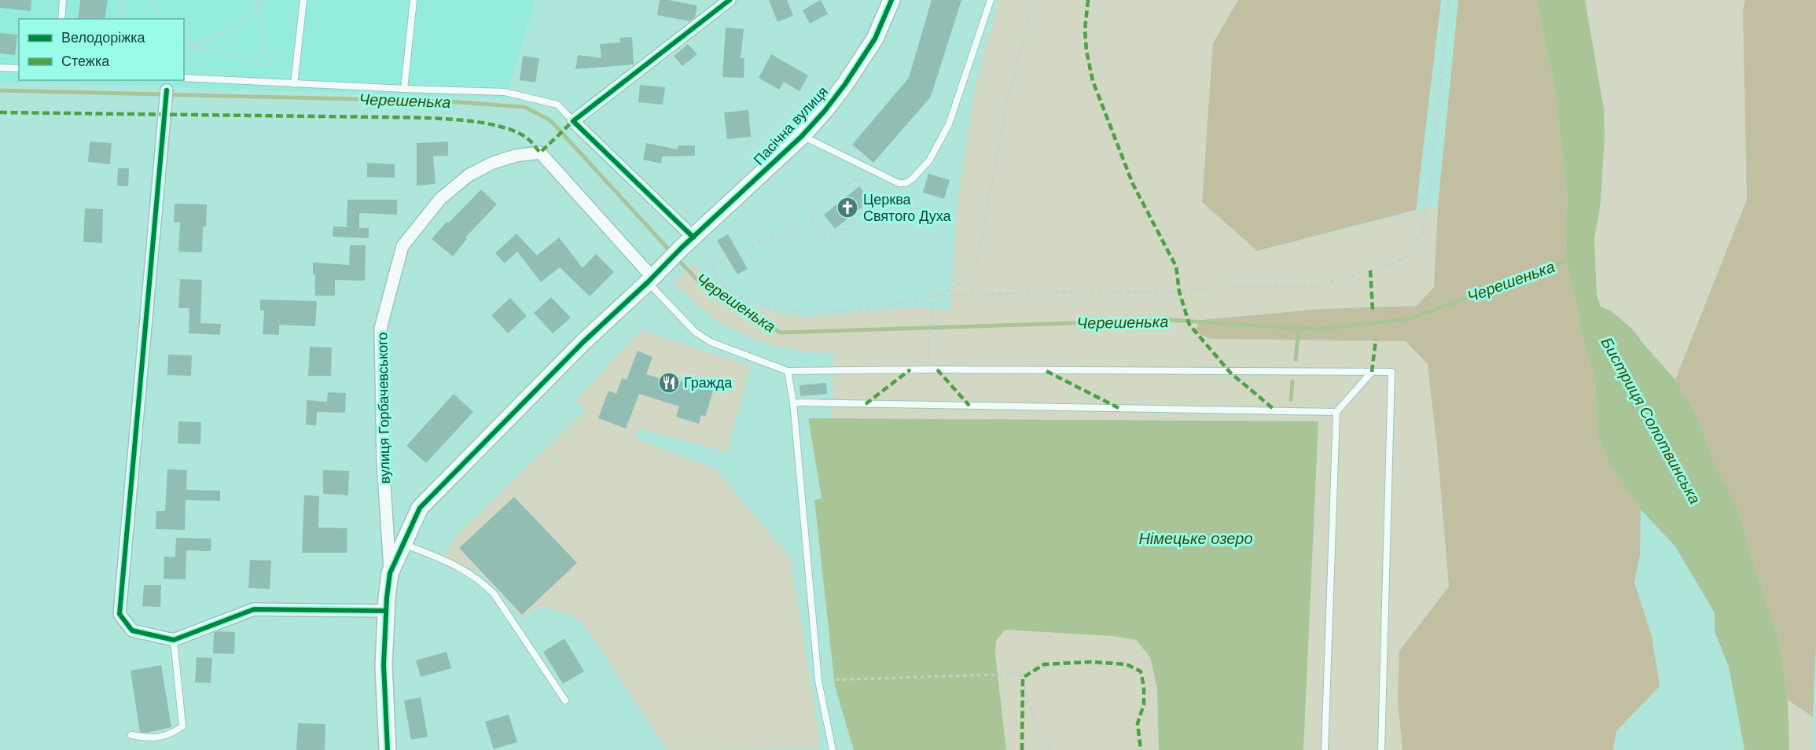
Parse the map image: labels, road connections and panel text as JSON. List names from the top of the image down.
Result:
{
  "streets": {
    "street": ["Пасічна вулиця", "вулиця Горбачевського"]
  },
  "crossings": [
    ["Пасічна вулиця", "вулиця Горбачевського"]
  ],
  "water": ["Черешенька", "Бистриця Солотвинська", "Німецьке озеро"],
  "places": {
    "church": ["Церква Святого Духа"],
    "restaurant": ["Гражда"]
  },
  "legend": ["Велодоріжка", "Стежка"]
}
